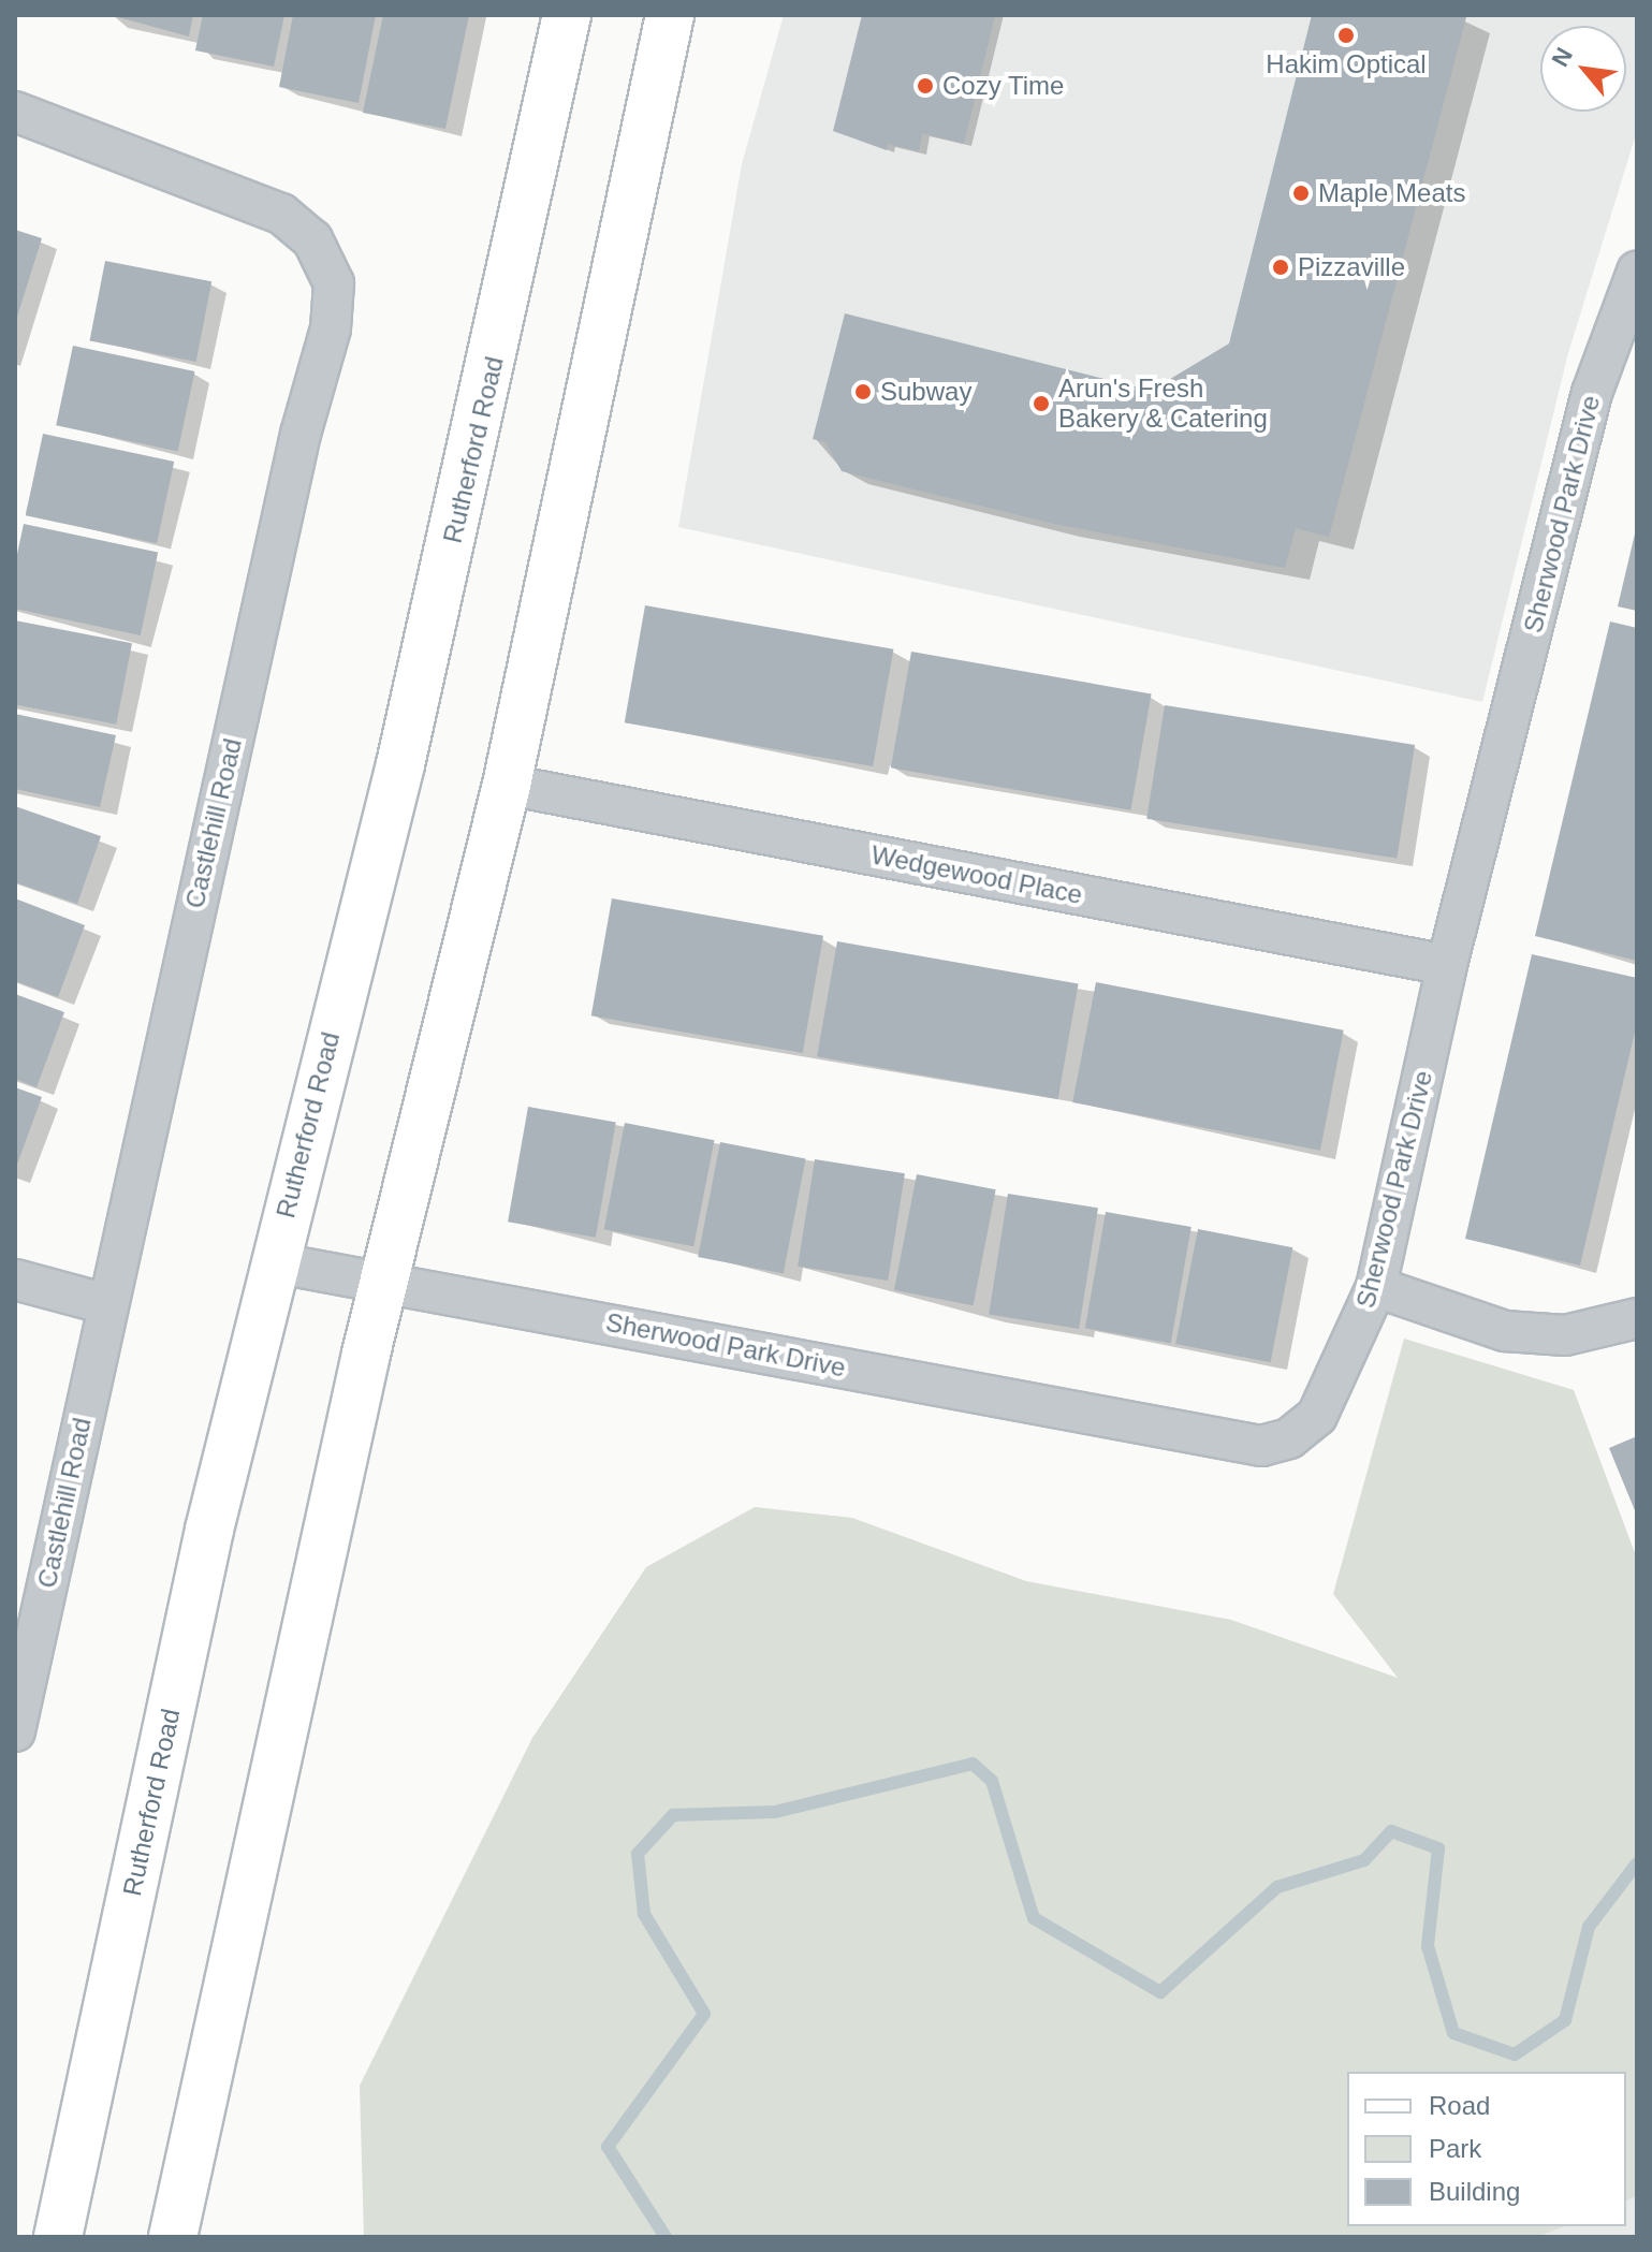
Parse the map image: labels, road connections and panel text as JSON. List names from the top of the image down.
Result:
{
  "streets": {
    "main road": ["Rutherford Road"],
    "street": ["Sherwood Park Drive", "Castlehill Road", "Wedgewood Place"]
  },
  "crossings": [
    ["Rutherford Road", "Sherwood Park Drive"],
    ["Sherwood Park Drive", "Wedgewood Place"]
  ],
  "places": [
    "Hakim Optical",
    "Cozy Time",
    "Maple Meats",
    "Pizzaville",
    "Subway",
    "Arun's Fresh Bakery & Catering"
  ],
  "legend": ["Road", "Park", "Building"],
  "north": "top left"
}
